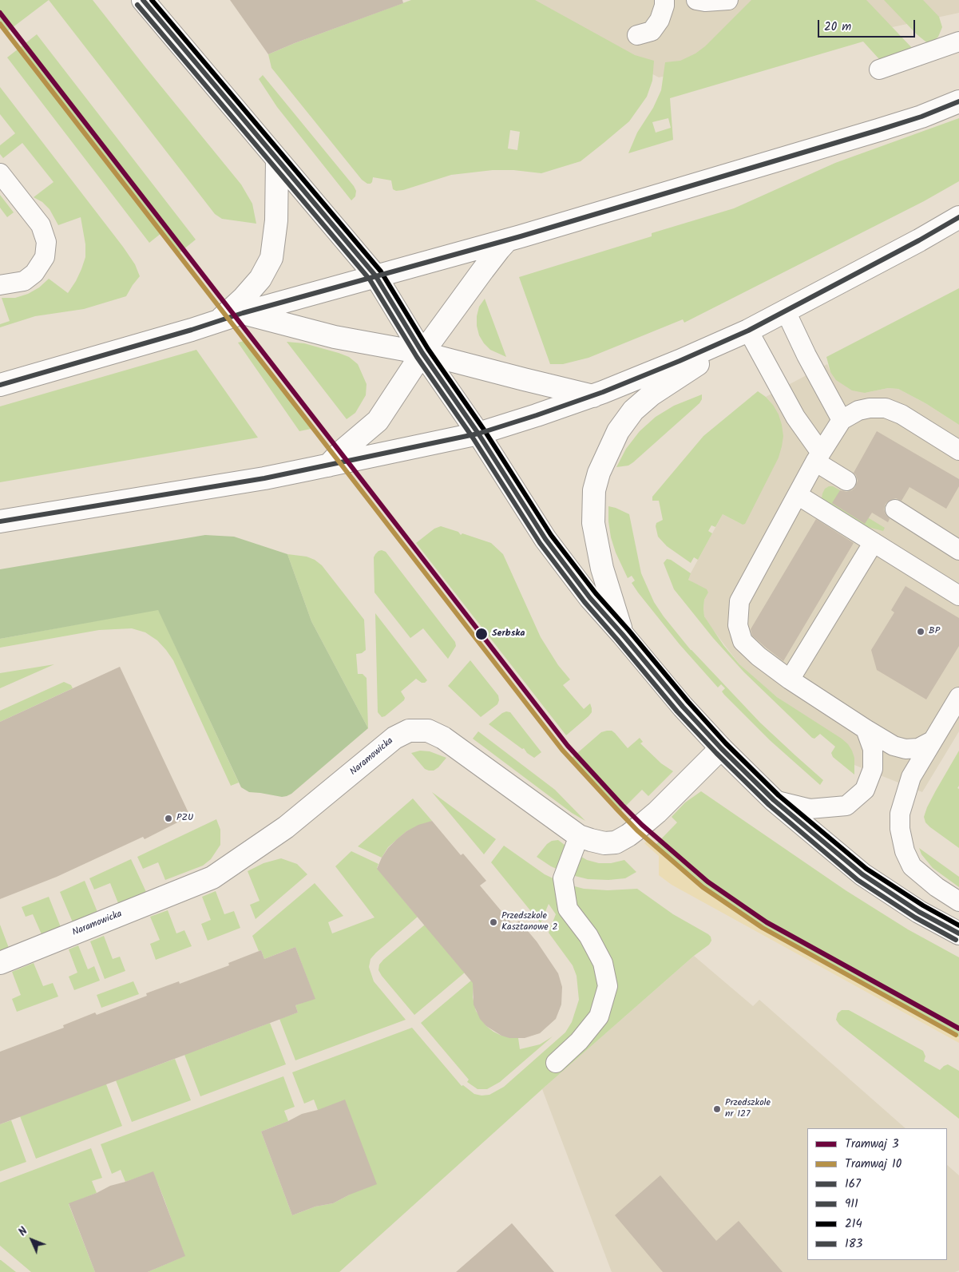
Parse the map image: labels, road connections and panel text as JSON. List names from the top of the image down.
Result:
{
  "streets": {
    "street": ["Naramowicka"]
  },
  "places": [
    "BP",
    "Serbska",
    "PZU",
    "Przedszkole Kasztanowe 2",
    "Przedszkole nr 127"
  ],
  "lines": [
    "transit line 167",
    "transit line 214",
    "transit line 911",
    "tram line 3",
    "tram line 10",
    "transit line 183"
  ],
  "legend": [
    "Tramwaj 3",
    "Tramwaj 10",
    "167",
    "911",
    "214",
    "183"
  ],
  "scale_bar": "20 m",
  "north": "top left"
}
